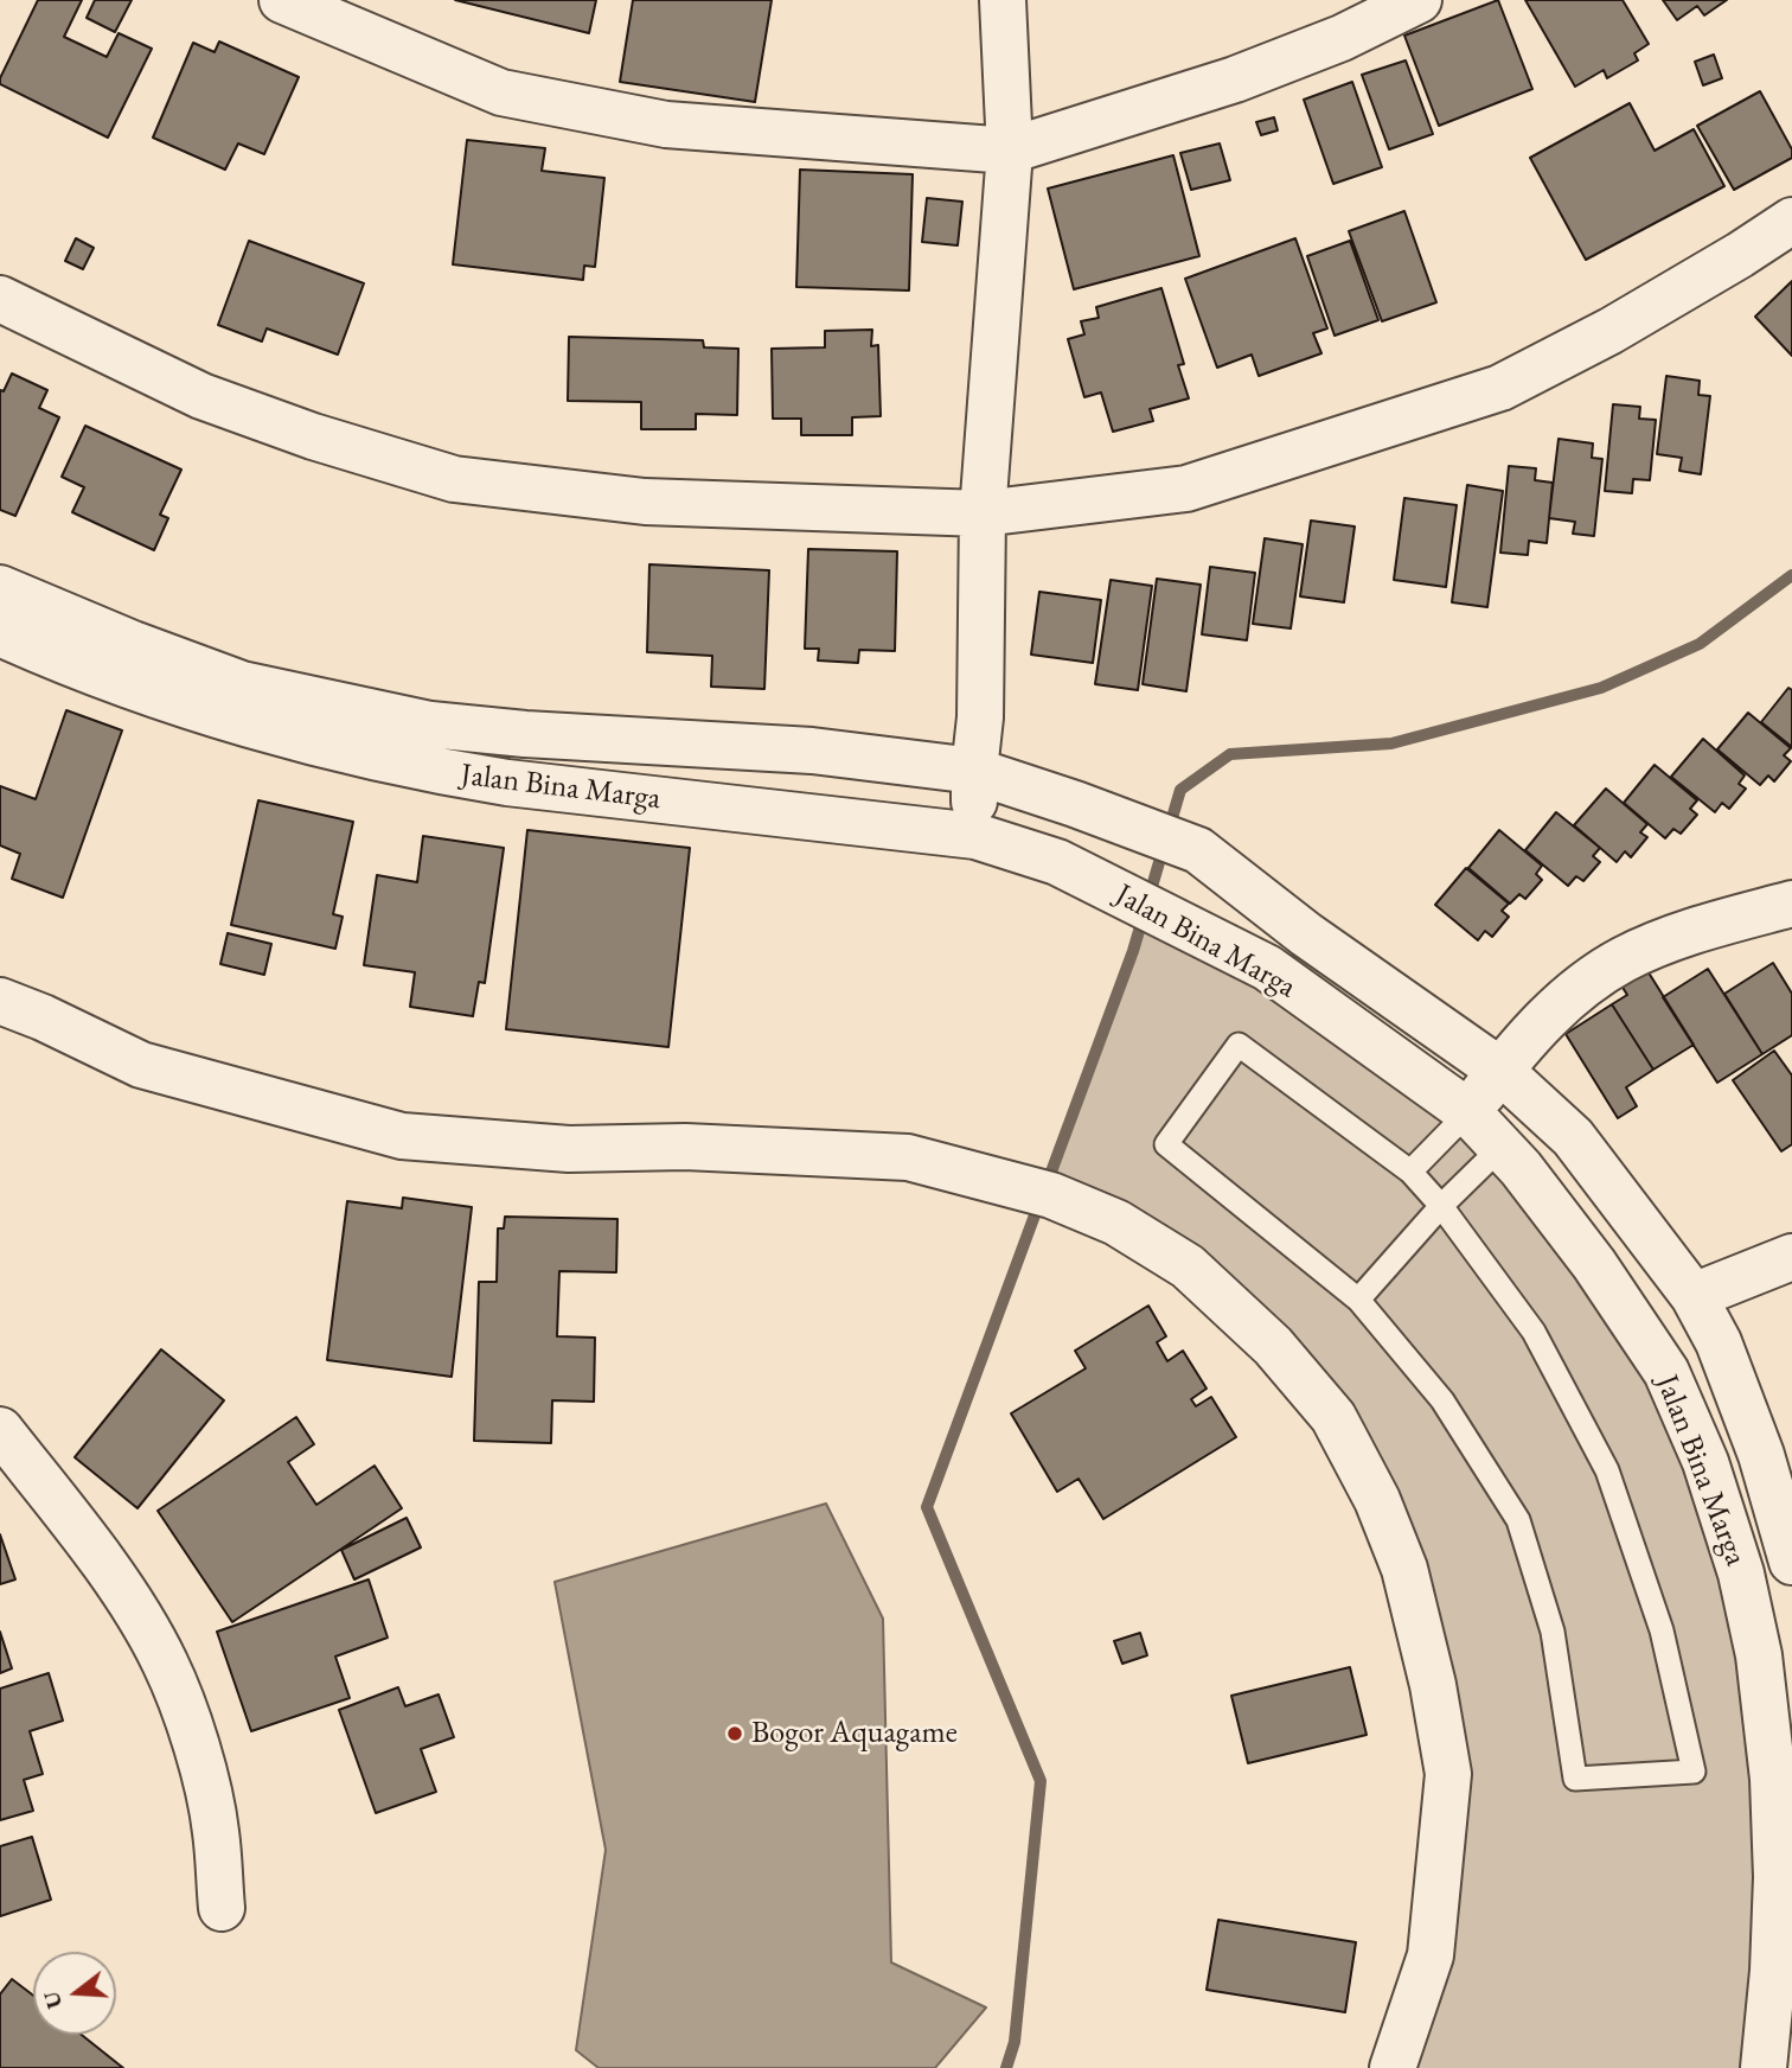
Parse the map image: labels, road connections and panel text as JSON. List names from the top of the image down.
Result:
{
  "streets": {
    "street": ["Jalan Bina Marga"]
  },
  "places": ["Bogor Aquagame"],
  "north": "left"
}
